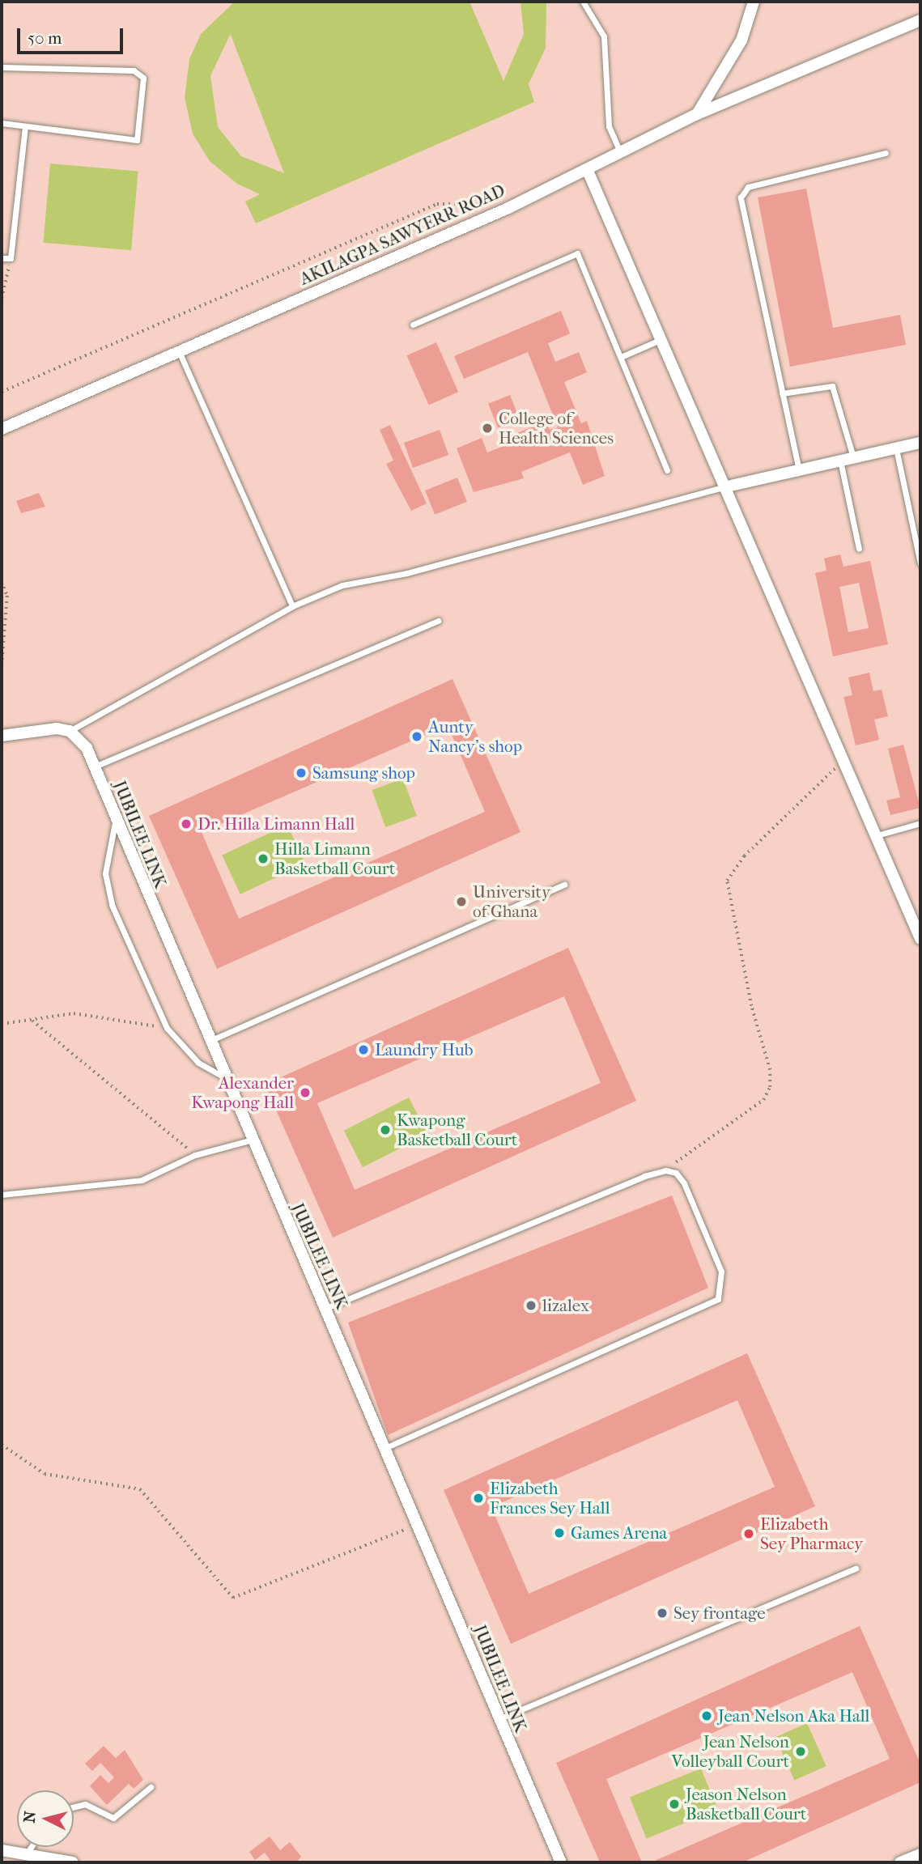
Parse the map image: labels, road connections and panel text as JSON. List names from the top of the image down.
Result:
{
  "streets": {
    "street": ["AKILAGPA SAWYERR ROAD", "JUBILEE LINK"]
  },
  "places": [
    "College of Health Sciences",
    "Aunty Nancy's shop",
    "Samsung shop",
    "Dr. Hilla Limann Hall",
    "Hilla Limann Basketball Court",
    "University of Ghana",
    "Laundry Hub",
    "Alexander Kwapong Hall",
    "Kwapong Basketball Court",
    "lizalex",
    "Elizabeth Frances Sey Hall",
    "Games Arena",
    "Elizabeth Sey Pharmacy",
    "Sey frontage",
    "Jean Nelson Aka Hall",
    "Jean Nelson Volleyball Court",
    "Jeason Nelson Basketball Court"
  ],
  "scale_bar": "50 m",
  "north": "left"
}
